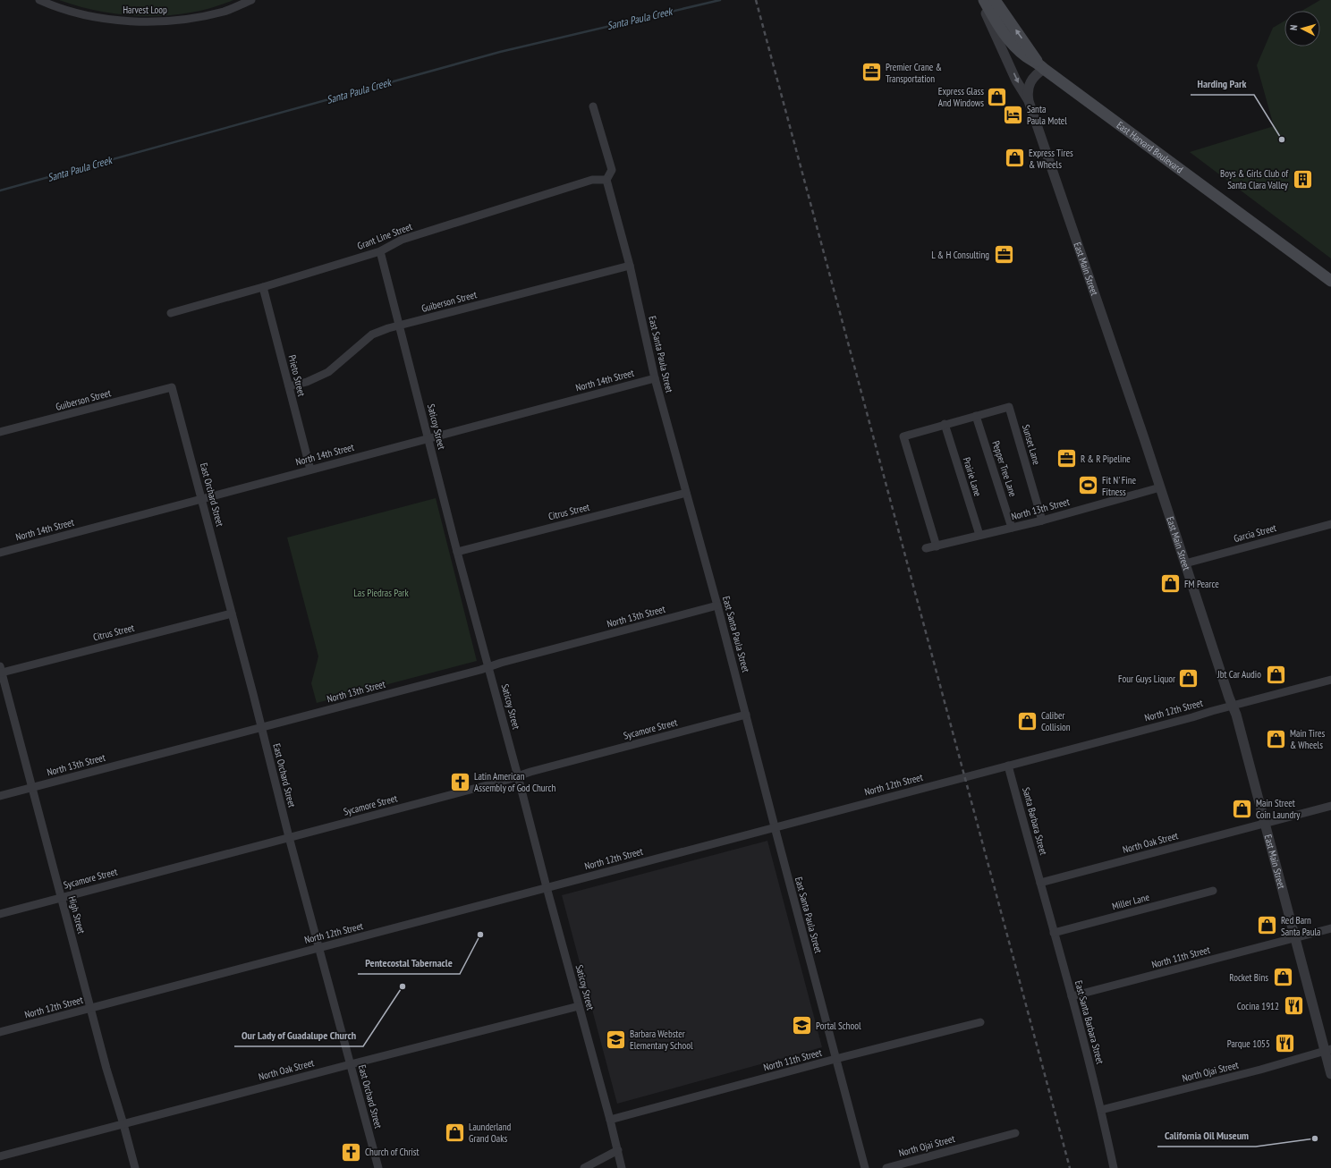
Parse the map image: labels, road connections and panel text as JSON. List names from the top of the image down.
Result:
{
  "streets": {
    "main road": ["East Harvard Boulevard"],
    "street": [
      "Harvest Loop",
      "Grant Line Street",
      "East Main Street",
      "Guiberson Street",
      "East Santa Paula Street",
      "Prieto Street",
      "North 14th Street",
      "Saticoy Street",
      "Sunset Lane",
      "Pepper Tree Lane",
      "Prairie Lane",
      "East Orchard Street",
      "North 13th Street",
      "Citrus Street",
      "Garcia Street",
      "North 12th Street",
      "Sycamore Street",
      "Santa Barbara Street",
      "North Oak Street",
      "Miller Lane",
      "High Street",
      "North 11th Street",
      "East Santa Barbara Street",
      "North Ojai Street"
    ]
  },
  "crossings": [
    ["East Harvard Boulevard", "East Main Street"],
    ["Grant Line Street", "East Santa Paula Street"],
    ["Grant Line Street", "Prieto Street"],
    ["Grant Line Street", "Saticoy Street"],
    ["East Main Street", "North 13th Street"],
    ["East Main Street", "Garcia Street"],
    ["East Main Street", "North 12th Street"],
    ["East Main Street", "North Oak Street"],
    ["East Main Street", "North 11th Street"],
    ["East Main Street", "North Ojai Street"],
    ["Guiberson Street", "East Santa Paula Street"],
    ["Guiberson Street", "Prieto Street"],
    ["Guiberson Street", "Saticoy Street"],
    ["Guiberson Street", "East Orchard Street"],
    ["East Santa Paula Street", "North 14th Street"],
    ["East Santa Paula Street", "North 13th Street"],
    ["East Santa Paula Street", "Citrus Street"],
    ["East Santa Paula Street", "North 12th Street"],
    ["East Santa Paula Street", "Sycamore Street"],
    ["East Santa Paula Street", "North 11th Street"],
    ["Prieto Street", "North 14th Street"],
    ["North 14th Street", "Saticoy Street"],
    ["North 14th Street", "East Orchard Street"],
    ["Saticoy Street", "North 13th Street"],
    ["Saticoy Street", "Citrus Street"],
    ["Saticoy Street", "North 12th Street"],
    ["Saticoy Street", "Sycamore Street"],
    ["Saticoy Street", "North Oak Street"],
    ["Saticoy Street", "North 11th Street"],
    ["Sunset Lane", "Pepper Tree Lane"],
    ["Sunset Lane", "North 13th Street"],
    ["Pepper Tree Lane", "North 13th Street"],
    ["Prairie Lane", "North 13th Street"],
    ["East Orchard Street", "North 13th Street"],
    ["East Orchard Street", "Citrus Street"],
    ["East Orchard Street", "North 12th Street"],
    ["East Orchard Street", "Sycamore Street"],
    ["East Orchard Street", "North Oak Street"],
    ["North 13th Street", "High Street"],
    ["Citrus Street", "High Street"],
    ["North 12th Street", "Santa Barbara Street"],
    ["North 12th Street", "High Street"],
    ["Sycamore Street", "High Street"],
    ["Santa Barbara Street", "North Oak Street"],
    ["Santa Barbara Street", "East Santa Barbara Street"],
    ["North Oak Street", "High Street"],
    ["North Oak Street", "East Santa Barbara Street"],
    ["Miller Lane", "East Santa Barbara Street"],
    ["North 11th Street", "East Santa Barbara Street"],
    ["East Santa Barbara Street", "North Ojai Street"]
  ],
  "water": ["Santa Paula Creek"],
  "parks": ["Las Piedras Park"],
  "places": {
    "office": ["Premier Crane & Transportation", "L & H Consulting", "R & R Pipeline"],
    "shop": [
      "Express Glass And Windows",
      "Express Tires & Wheels",
      "FM Pearce",
      "Jbt Car Audio",
      "Four Guys Liquor",
      "Caliber Collision",
      "Main Tires & Wheels",
      "Main Street Coin Laundry",
      "Red Barn Santa Paula",
      "Rocket Bins",
      "Launderland Grand Oaks"
    ],
    "hotel": ["Santa Paula Motel"],
    "other": [
      "Harding Park",
      "Pentecostal Tabernacle",
      "Our Lady of Guadalupe Church",
      "California Oil Museum"
    ],
    "building": ["Boys & Girls Club of Santa Clara Valley"],
    "sports": ["Fit N' Fine Fitness"],
    "church": ["Latin American Assembly of God Church", "Church of Christ"],
    "restaurant": ["Cocina 1912", "Parque 1055"],
    "school or university": ["Portal School", "Barbara Webster Elementary School"]
  },
  "north": "left"
}
